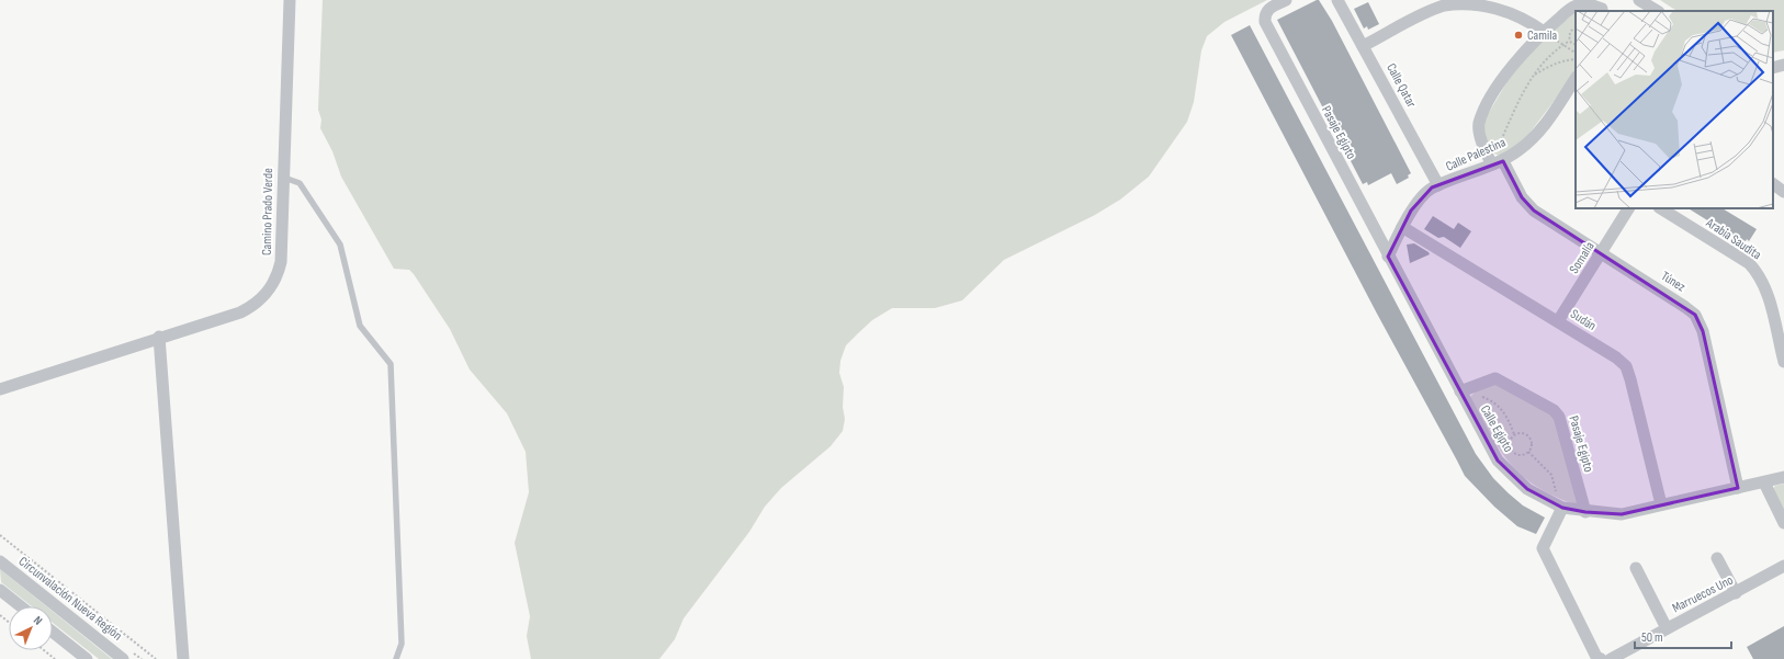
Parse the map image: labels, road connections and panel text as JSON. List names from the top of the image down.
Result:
{
  "streets": {
    "street": [
      "Calle Qatar",
      "Pasaje Egipto",
      "Calle Palestina",
      "Camino Prado Verde",
      "Arabia Saudita",
      "Somalía",
      "Túnez",
      "Sudán",
      "Calle Egipto",
      "Marruecos Uno",
      "Circunvalación Nueva Región"
    ]
  },
  "crossings": [
    ["Calle Qatar", "Calle Palestina"],
    ["Pasaje Egipto", "Calle Palestina"],
    ["Pasaje Egipto", "Calle Egipto"],
    ["Calle Palestina", "Túnez"],
    ["Calle Palestina", "Sudán"],
    ["Calle Palestina", "Calle Egipto"],
    ["Somalía", "Túnez"],
    ["Somalía", "Sudán"],
    ["Túnez", "Calle Egipto"],
    ["Sudán", "Calle Egipto"]
  ],
  "places": ["Camila"],
  "scale_bar": "50 m",
  "north": "top right"
}
